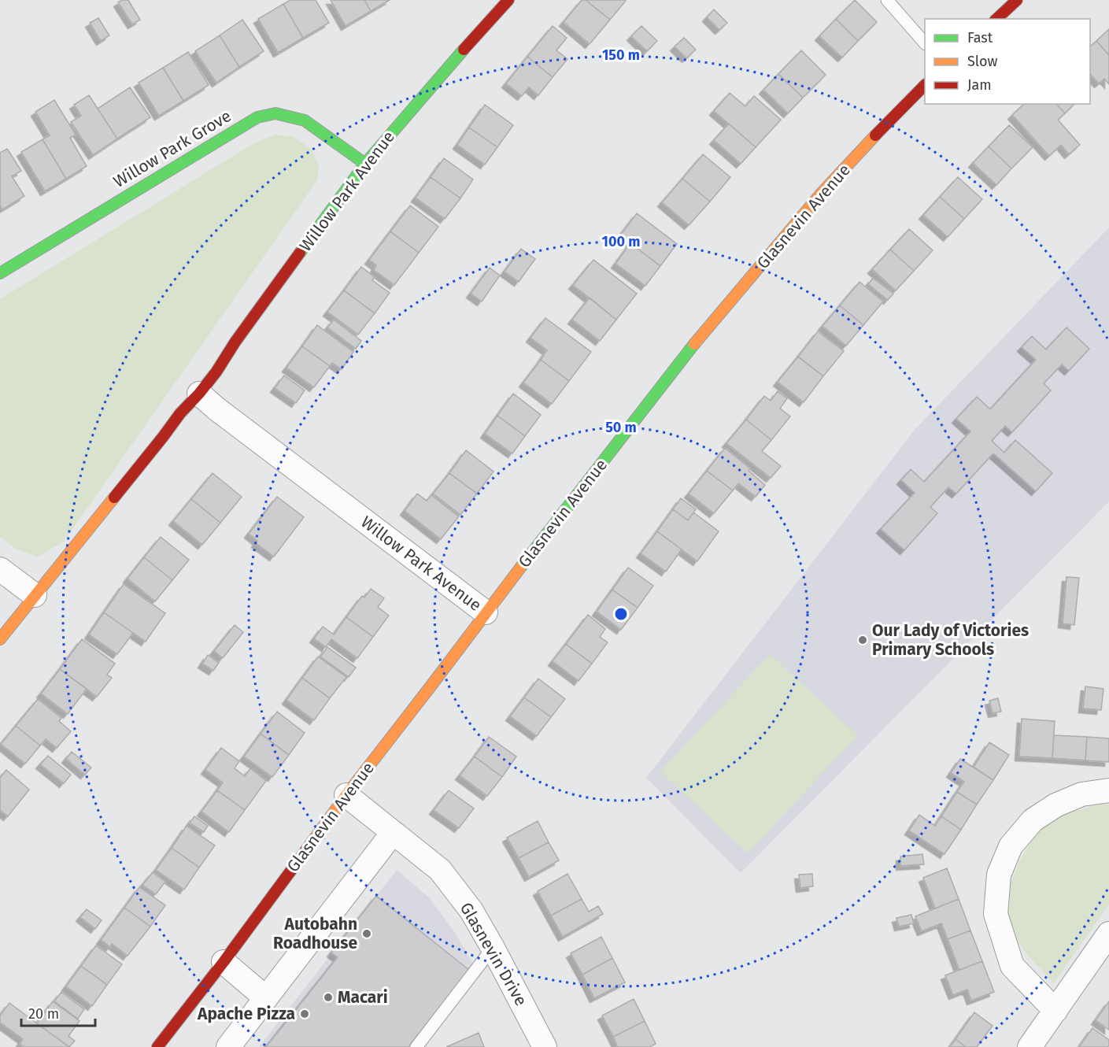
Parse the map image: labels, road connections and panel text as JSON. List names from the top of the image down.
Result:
{
  "streets": {
    "main road": ["Willow Park Grove", "Willow Park Avenue", "Glasnevin Avenue"],
    "street": ["Glasnevin Drive"]
  },
  "crossings": [
    ["Willow Park Grove", "Willow Park Avenue"],
    ["Willow Park Avenue", "Glasnevin Avenue"],
    ["Glasnevin Avenue", "Glasnevin Drive"]
  ],
  "places": [
    "Our Lady of Victories Primary Schools",
    "Autobahn Roadhouse",
    "Macari",
    "Apache Pizza"
  ],
  "legend": ["Fast", "Slow", "Jam"],
  "scale_bar": "20 m",
  "rings": ["150 m", "100 m", "50 m"]
}
